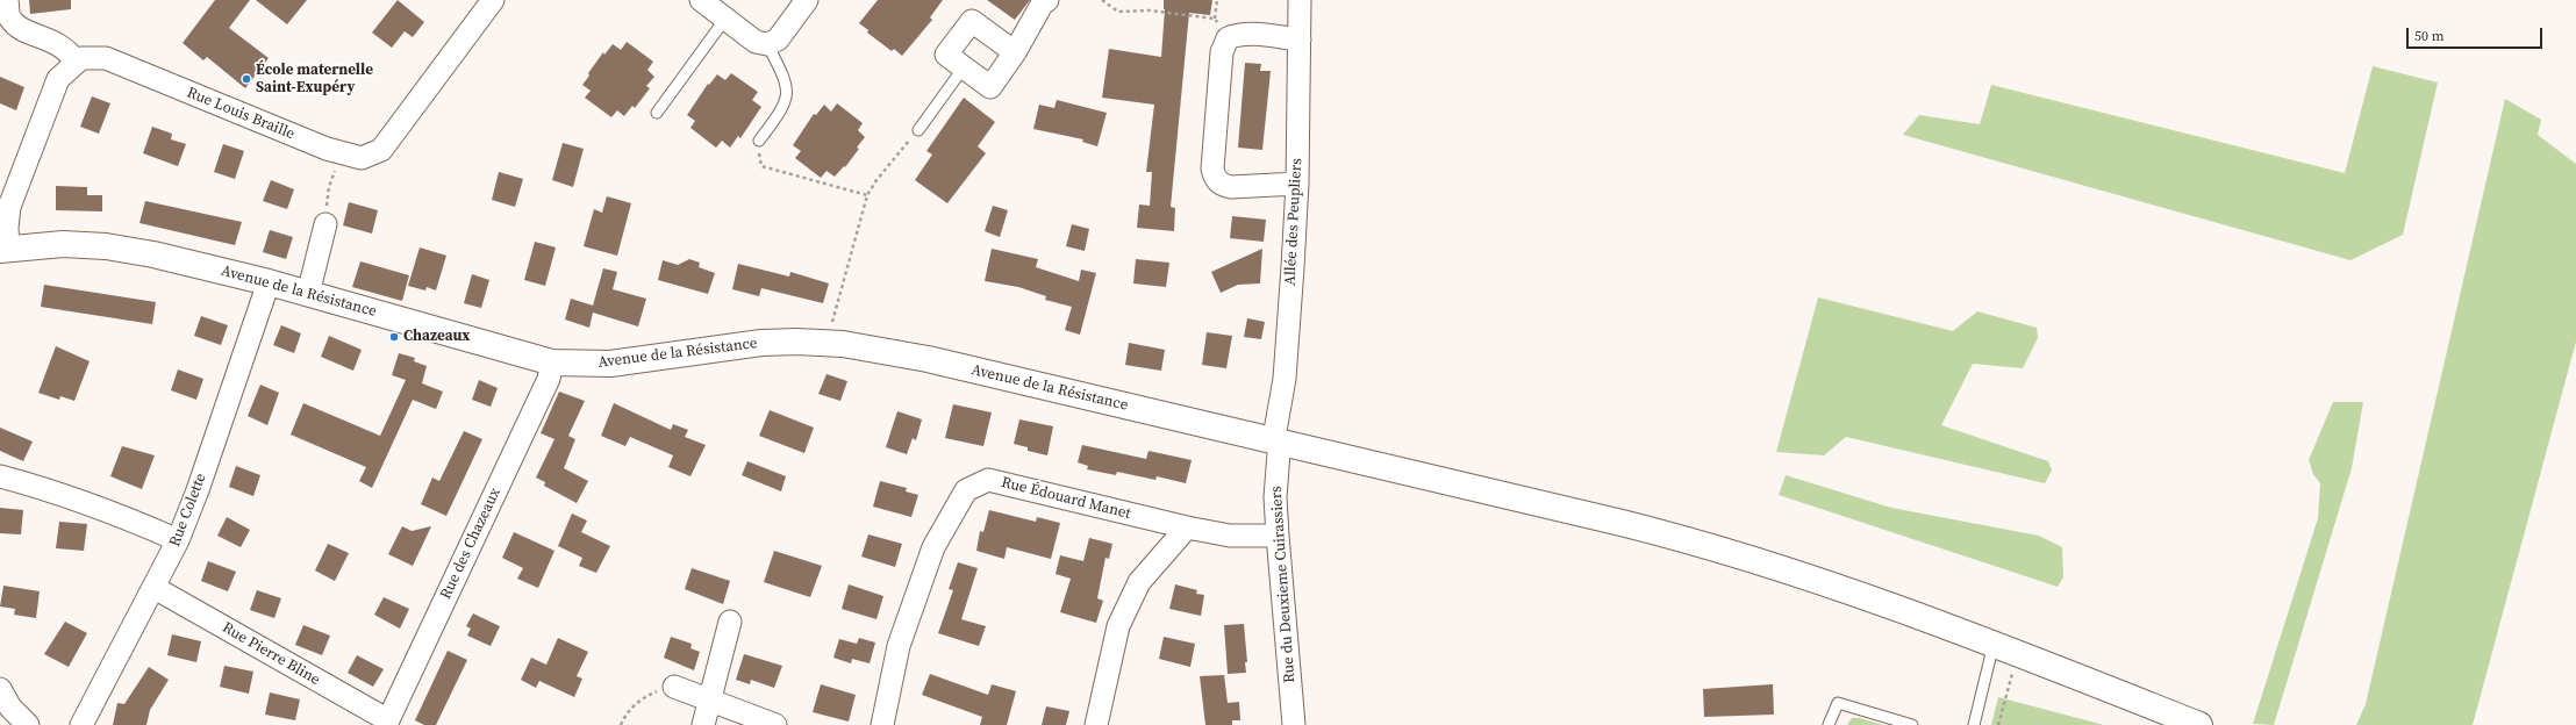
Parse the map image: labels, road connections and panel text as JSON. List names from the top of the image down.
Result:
{
  "streets": {
    "main road": ["Avenue de la Résistance"],
    "street": [
      "Rue Louis Braille",
      "Allée des Peupliers",
      "Rue Édouard Manet",
      "Rue Colette",
      "Rue des Chazeaux",
      "Rue du Deuxieme Cuirassiers",
      "Rue Pierre Bline"
    ]
  },
  "crossings": [
    ["Allée des Peupliers", "Avenue de la Résistance"],
    ["Allée des Peupliers", "Rue du Deuxieme Cuirassiers"],
    ["Avenue de la Résistance", "Rue Colette"],
    ["Avenue de la Résistance", "Rue des Chazeaux"],
    ["Avenue de la Résistance", "Rue du Deuxieme Cuirassiers"],
    ["Rue Édouard Manet", "Rue du Deuxieme Cuirassiers"],
    ["Rue Colette", "Rue Pierre Bline"],
    ["Rue des Chazeaux", "Rue Pierre Bline"]
  ],
  "places": ["École maternelle Saint-Exupéry", "Chazeaux"],
  "scale_bar": "50 m"
}
